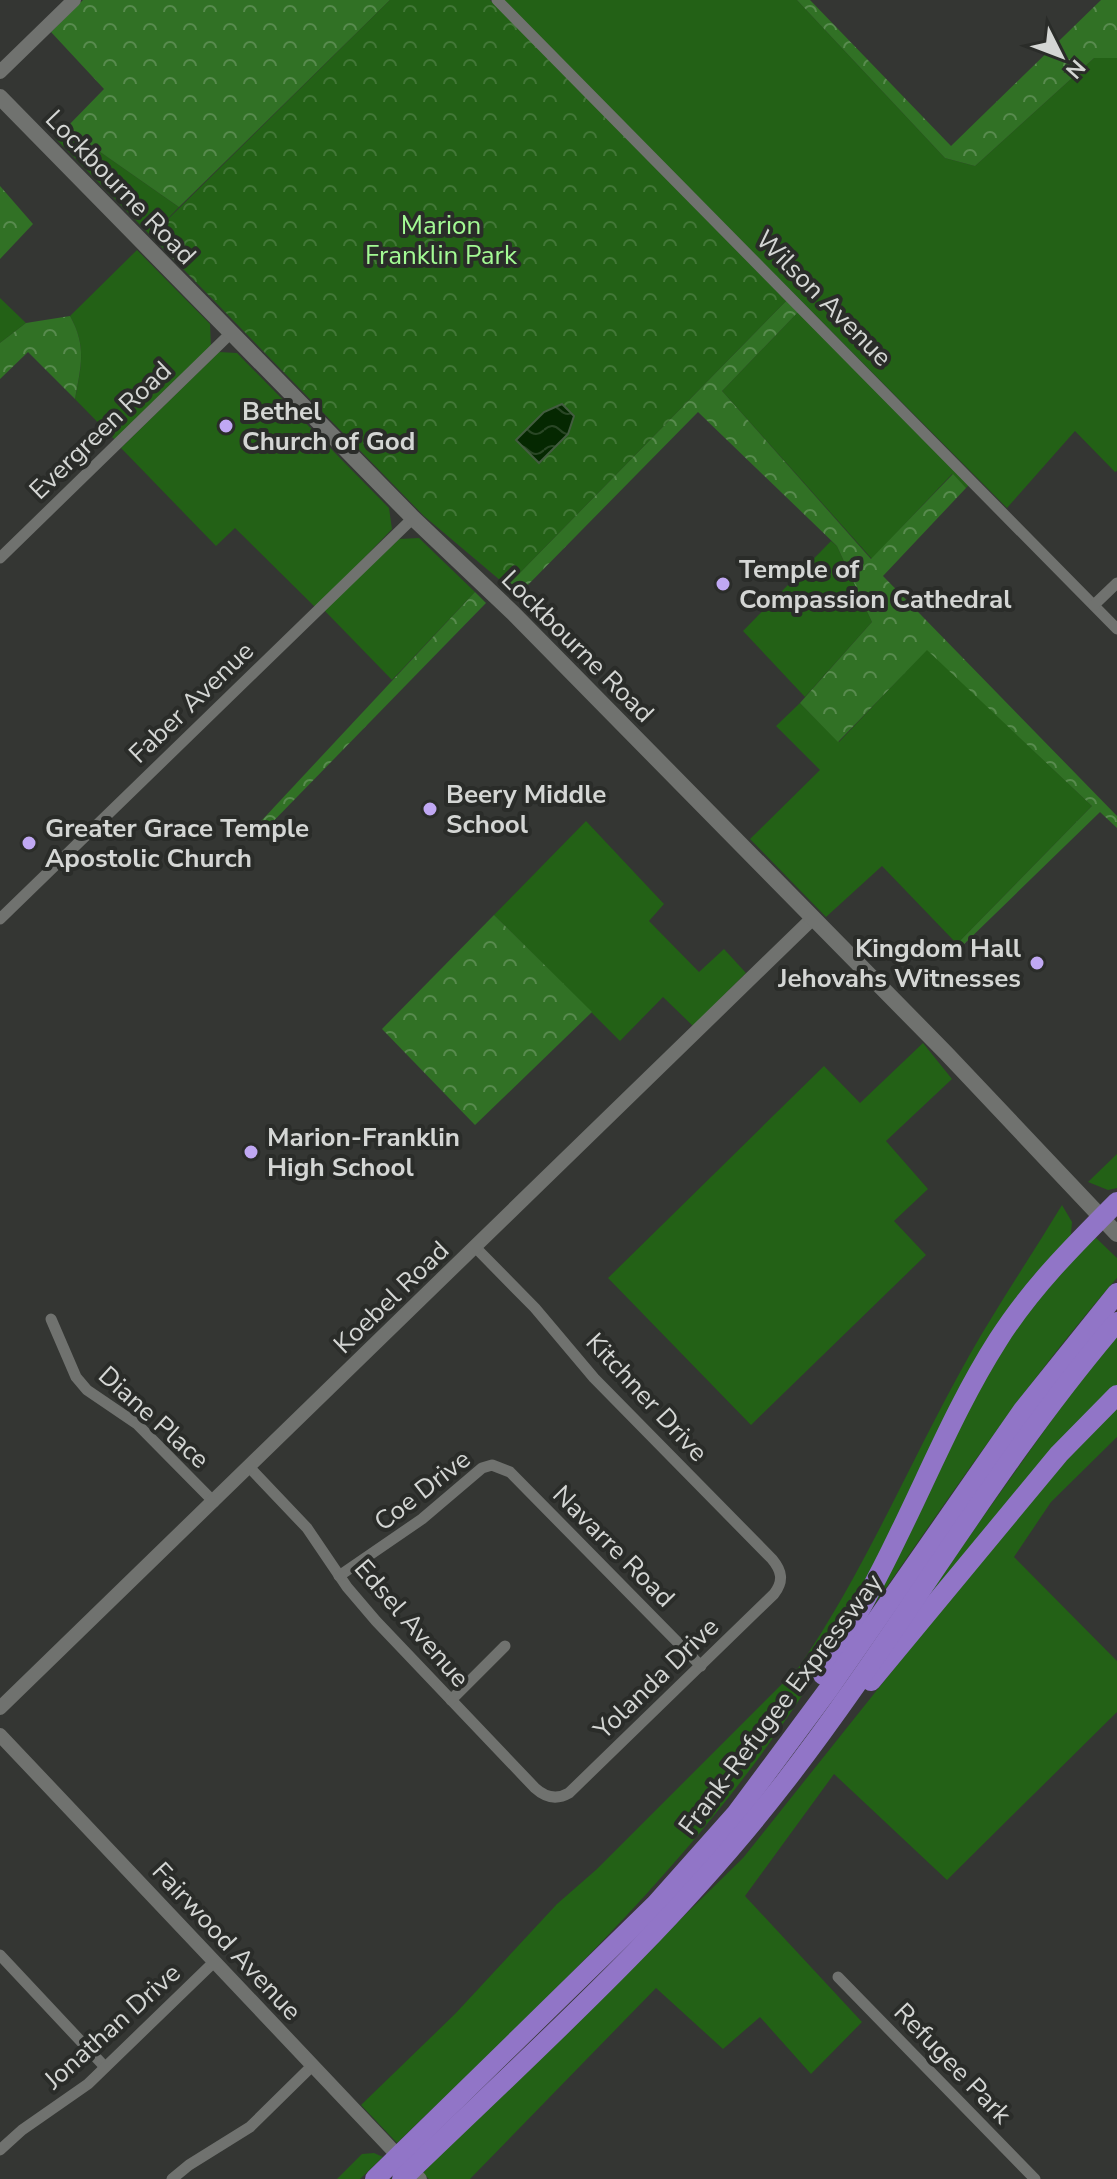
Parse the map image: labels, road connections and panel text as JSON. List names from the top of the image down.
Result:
{
  "streets": {
    "highway": ["Frank-Refugee Expressway"],
    "main road": ["Lockbourne Road"],
    "street": [
      "Wilson Avenue",
      "Evergreen Road",
      "Faber Avenue",
      "Koebel Road",
      "Kitchner Drive",
      "Diane Place",
      "Coe Drive",
      "Navarre Road",
      "Edsel Avenue",
      "Yolanda Drive",
      "Fairwood Avenue",
      "Jonathan Drive",
      "Refugee Park"
    ]
  },
  "crossings": [
    ["Lockbourne Road", "Evergreen Road"],
    ["Lockbourne Road", "Faber Avenue"],
    ["Lockbourne Road", "Koebel Road"],
    ["Koebel Road", "Kitchner Drive"],
    ["Koebel Road", "Diane Place"],
    ["Koebel Road", "Edsel Avenue"],
    ["Kitchner Drive", "Yolanda Drive"],
    ["Coe Drive", "Navarre Road"],
    ["Coe Drive", "Edsel Avenue"],
    ["Navarre Road", "Yolanda Drive"],
    ["Edsel Avenue", "Yolanda Drive"],
    ["Fairwood Avenue", "Jonathan Drive"]
  ],
  "parks": ["Marion Franklin Park"],
  "places": [
    "Bethel Church of God",
    "Temple of Compassion Cathedral",
    "Beery Middle School",
    "Greater Grace Temple Apostolic Church",
    "Kingdom Hall Jehovahs Witnesses",
    "Marion-Franklin High School"
  ],
  "north": "bottom right"
}
